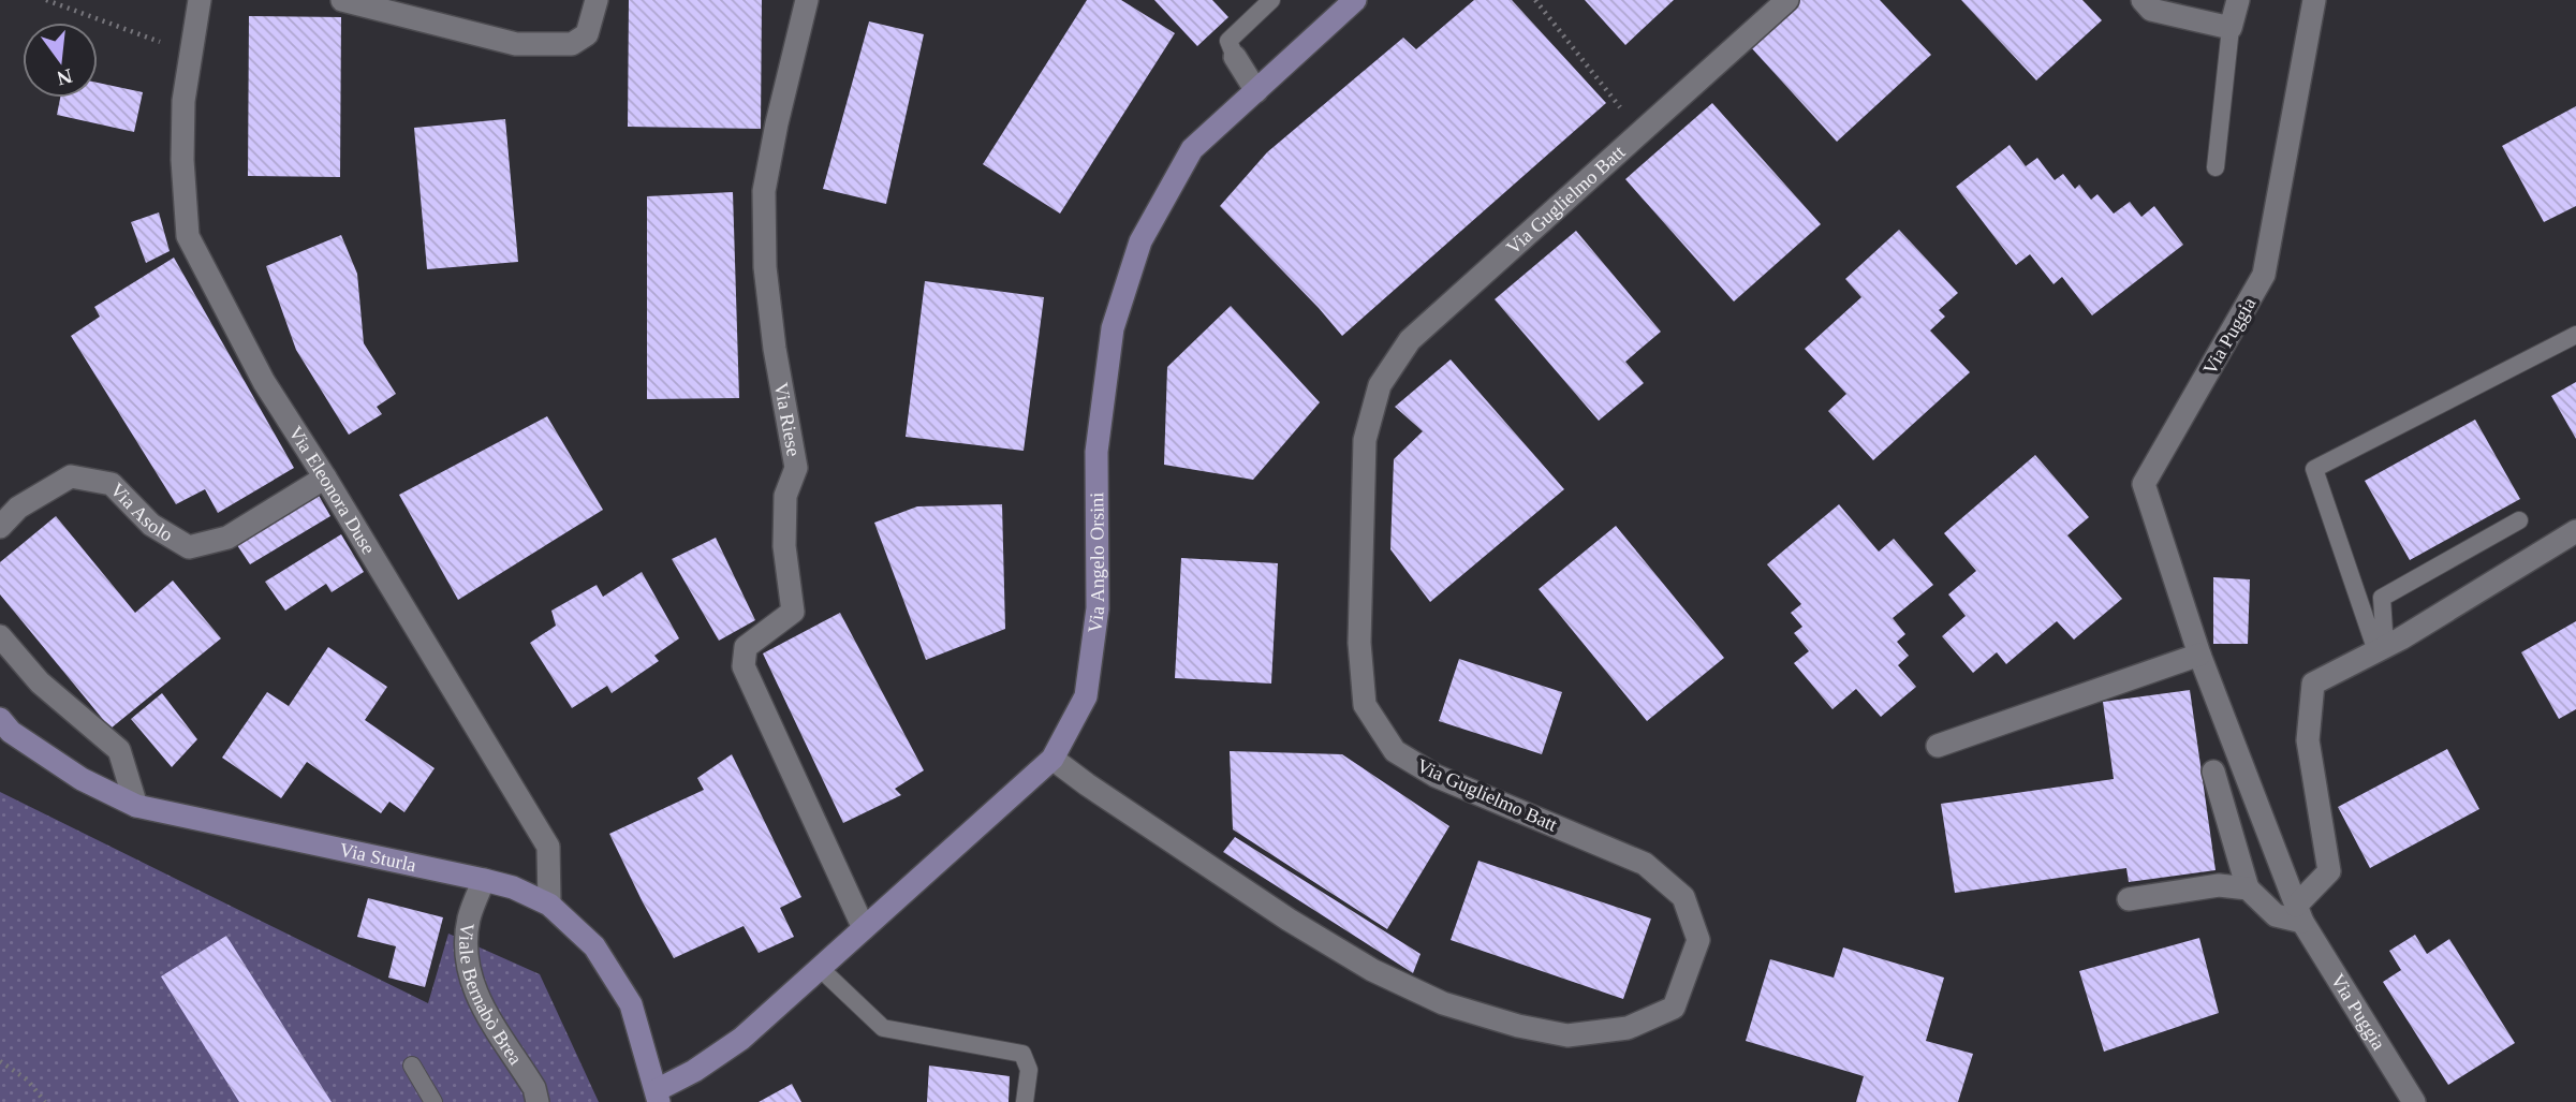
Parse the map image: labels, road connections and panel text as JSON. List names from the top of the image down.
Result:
{
  "streets": {
    "street": [
      "Via Guglielmo Batt",
      "Via Puggia",
      "Via Riese",
      "Via Eleonora Duse",
      "Via Asolo",
      "Via Angelo Orsini",
      "Via Sturla",
      "Viale Bernabò Brea"
    ]
  },
  "crossings": [
    ["Via Guglielmo Batt", "Via Angelo Orsini"],
    ["Via Riese", "Via Angelo Orsini"],
    ["Via Eleonora Duse", "Via Asolo"],
    ["Via Eleonora Duse", "Via Sturla"],
    ["Via Angelo Orsini", "Via Sturla"],
    ["Via Sturla", "Viale Bernabò Brea"]
  ],
  "north": "bottom"
}
